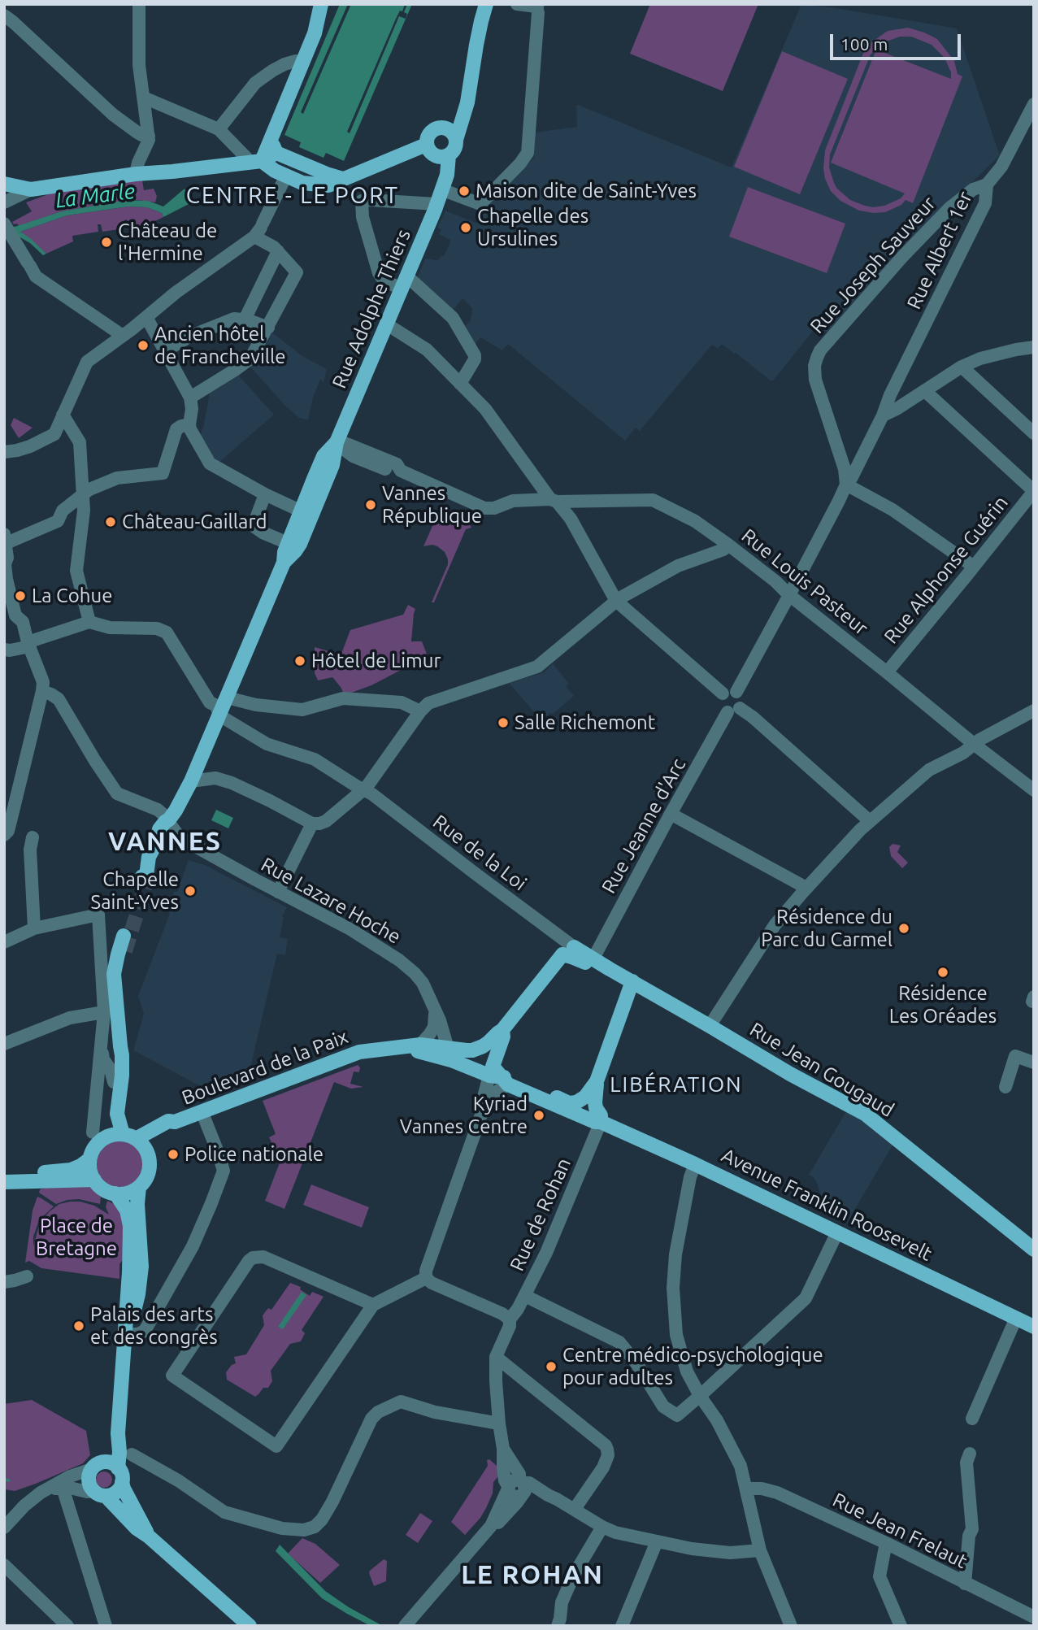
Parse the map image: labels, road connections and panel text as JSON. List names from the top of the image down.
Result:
{
  "streets": {
    "main road": [
      "Rue Adolphe Thiers",
      "Boulevard de la Paix",
      "Rue Jean Gougaud",
      "Avenue Franklin Roosevelt"
    ],
    "street": [
      "Rue Albert 1er",
      "Rue Joseph Sauveur",
      "Rue Alphonse Guérin",
      "Rue Louis Pasteur",
      "Rue Jeanne d'Arc",
      "Rue de la Loi",
      "Rue Lazare Hoche",
      "Rue de Rohan",
      "Rue Jean Frelaut"
    ]
  },
  "crossings": [
    ["Rue Albert 1er", "Rue Joseph Sauveur"],
    ["Rue Adolphe Thiers", "Rue Louis Pasteur"],
    ["Rue Adolphe Thiers", "Rue de la Loi"],
    ["Rue Adolphe Thiers", "Rue Lazare Hoche"],
    ["Rue Alphonse Guérin", "Rue Louis Pasteur"],
    ["Rue Lazare Hoche", "Boulevard de la Paix"],
    ["Avenue Franklin Roosevelt", "Rue de Rohan"]
  ],
  "districts": [
    "CENTRE - LE PORT",
    "VANNES",
    "LIBÉRATION",
    "LE ROHAN"
  ],
  "water": ["La Marle"],
  "parks": ["Place de Bretagne"],
  "places": [
    "Maison dite de Saint-Yves",
    "Chapelle des Ursulines",
    "Château de l'Hermine",
    "Ancien hôtel de Francheville",
    "Vannes République",
    "Château-Gaillard",
    "La Cohue",
    "Hôtel de Limur",
    "Salle Richemont",
    "Chapelle Saint-Yves",
    "Résidence du Parc du Carmel",
    "Résidence Les Oréades",
    "Kyriad Vannes Centre",
    "Police nationale",
    "Palais des arts et des congrès",
    "Centre médico-psychologique pour adultes"
  ],
  "scale_bar": "100 m"
}
